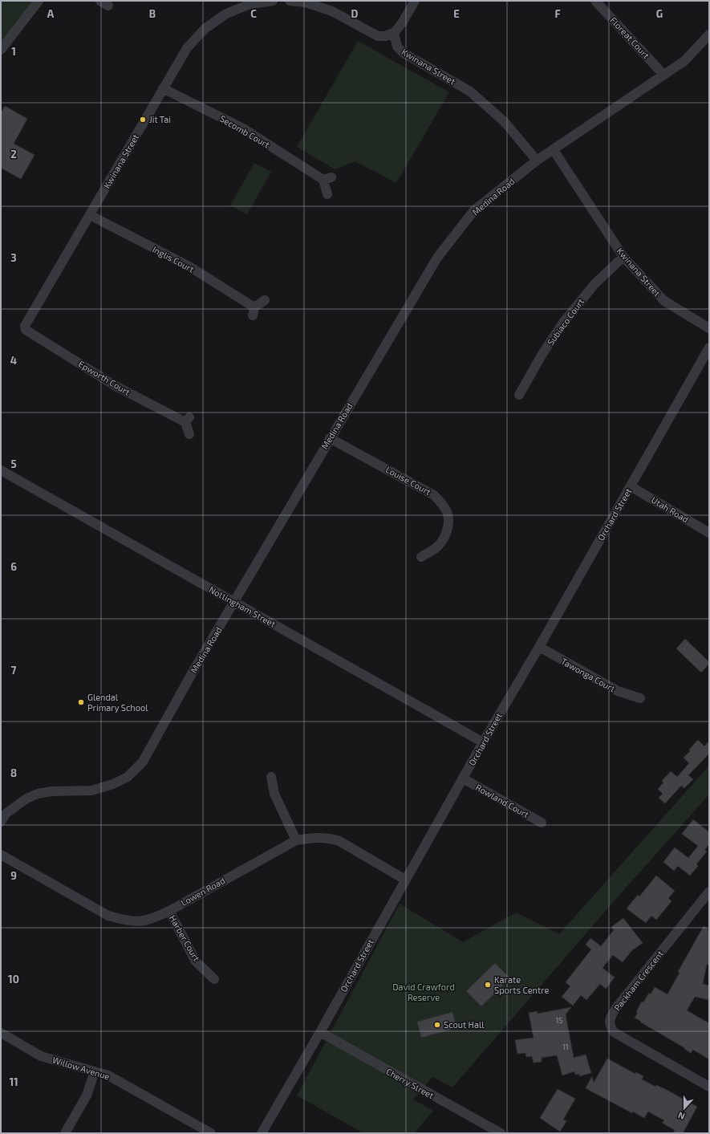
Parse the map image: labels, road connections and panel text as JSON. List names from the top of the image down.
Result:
{
  "streets": {
    "street": [
      "Floreat Court",
      "Kwinana Street",
      "Secomb Court",
      "Medina Road",
      "Inglis Court",
      "Subiaco Court",
      "Epworth Court",
      "Louise Court",
      "Utah Road",
      "Orchard Street",
      "Nottingham Street",
      "Tawonga Court",
      "Rowland Court",
      "Lowen Road",
      "Harber Court",
      "Packham Crescent",
      "Willow Avenue",
      "Cherry Street"
    ]
  },
  "crossings": [
    ["Floreat Court", "Medina Road"],
    ["Kwinana Street", "Secomb Court"],
    ["Kwinana Street", "Medina Road"],
    ["Kwinana Street", "Inglis Court"],
    ["Kwinana Street", "Subiaco Court"],
    ["Kwinana Street", "Epworth Court"],
    ["Medina Road", "Louise Court"],
    ["Medina Road", "Nottingham Street"],
    ["Utah Road", "Orchard Street"],
    ["Orchard Street", "Nottingham Street"],
    ["Orchard Street", "Tawonga Court"],
    ["Orchard Street", "Rowland Court"],
    ["Orchard Street", "Lowen Road"],
    ["Orchard Street", "Cherry Street"],
    ["Lowen Road", "Harber Court"]
  ],
  "parks": ["David Crawford Reserve"],
  "places": [
    "Jit Tai",
    "Glendal Primary School",
    "Karate Sports Centre",
    "Scout Hall"
  ],
  "house_numbers": ["15", "11"],
  "north": "bottom",
  "grid": {
    "columns": [
      "A",
      "B",
      "C",
      "D",
      "E",
      "F",
      "G"
    ],
    "rows": [
      "1",
      "2",
      "3",
      "4",
      "5",
      "6",
      "7",
      "8",
      "9",
      "10",
      "11"
    ]
  }
}
